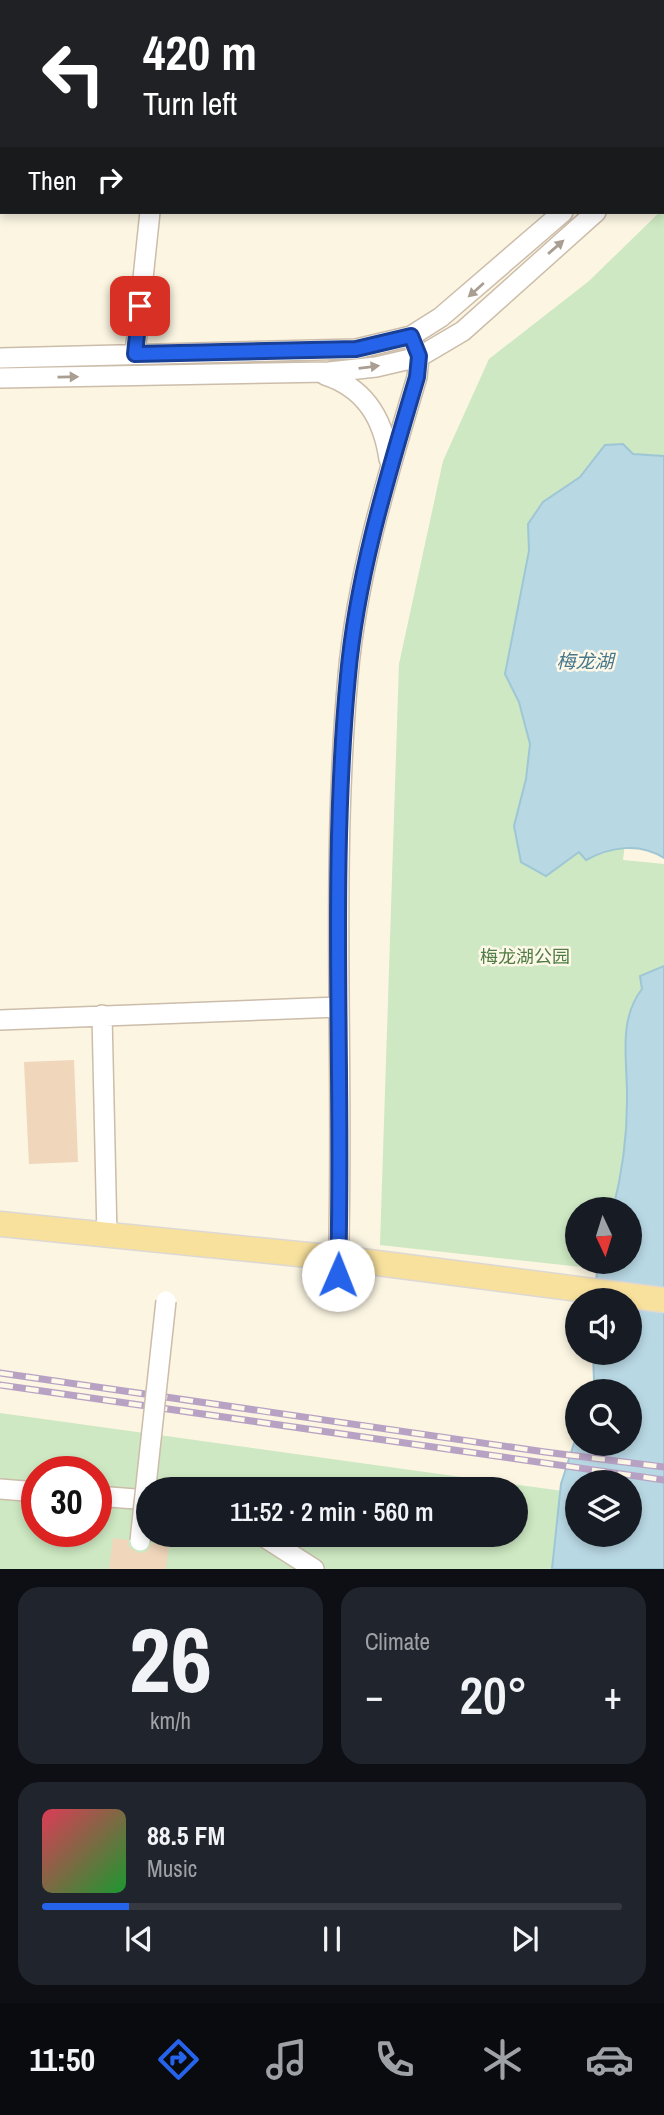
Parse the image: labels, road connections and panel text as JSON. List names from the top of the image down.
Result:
{
  "water": ["梅龙湖"],
  "parks": ["梅龙湖公园"],
  "north": "bottom",
  "page": {
    "turn": ["420 m", "Turn left"],
    "then": "Then",
    "limit": "30",
    "trip": "11:52 · 2 min · 560 m",
    "tile": [
      ["26", "km/h"],
      "Climate"
    ],
    "heat": ["−", "20°", "+"],
    "song": ["88.5 FM", "Music"],
    "tabs": "11:50"
  }
}
